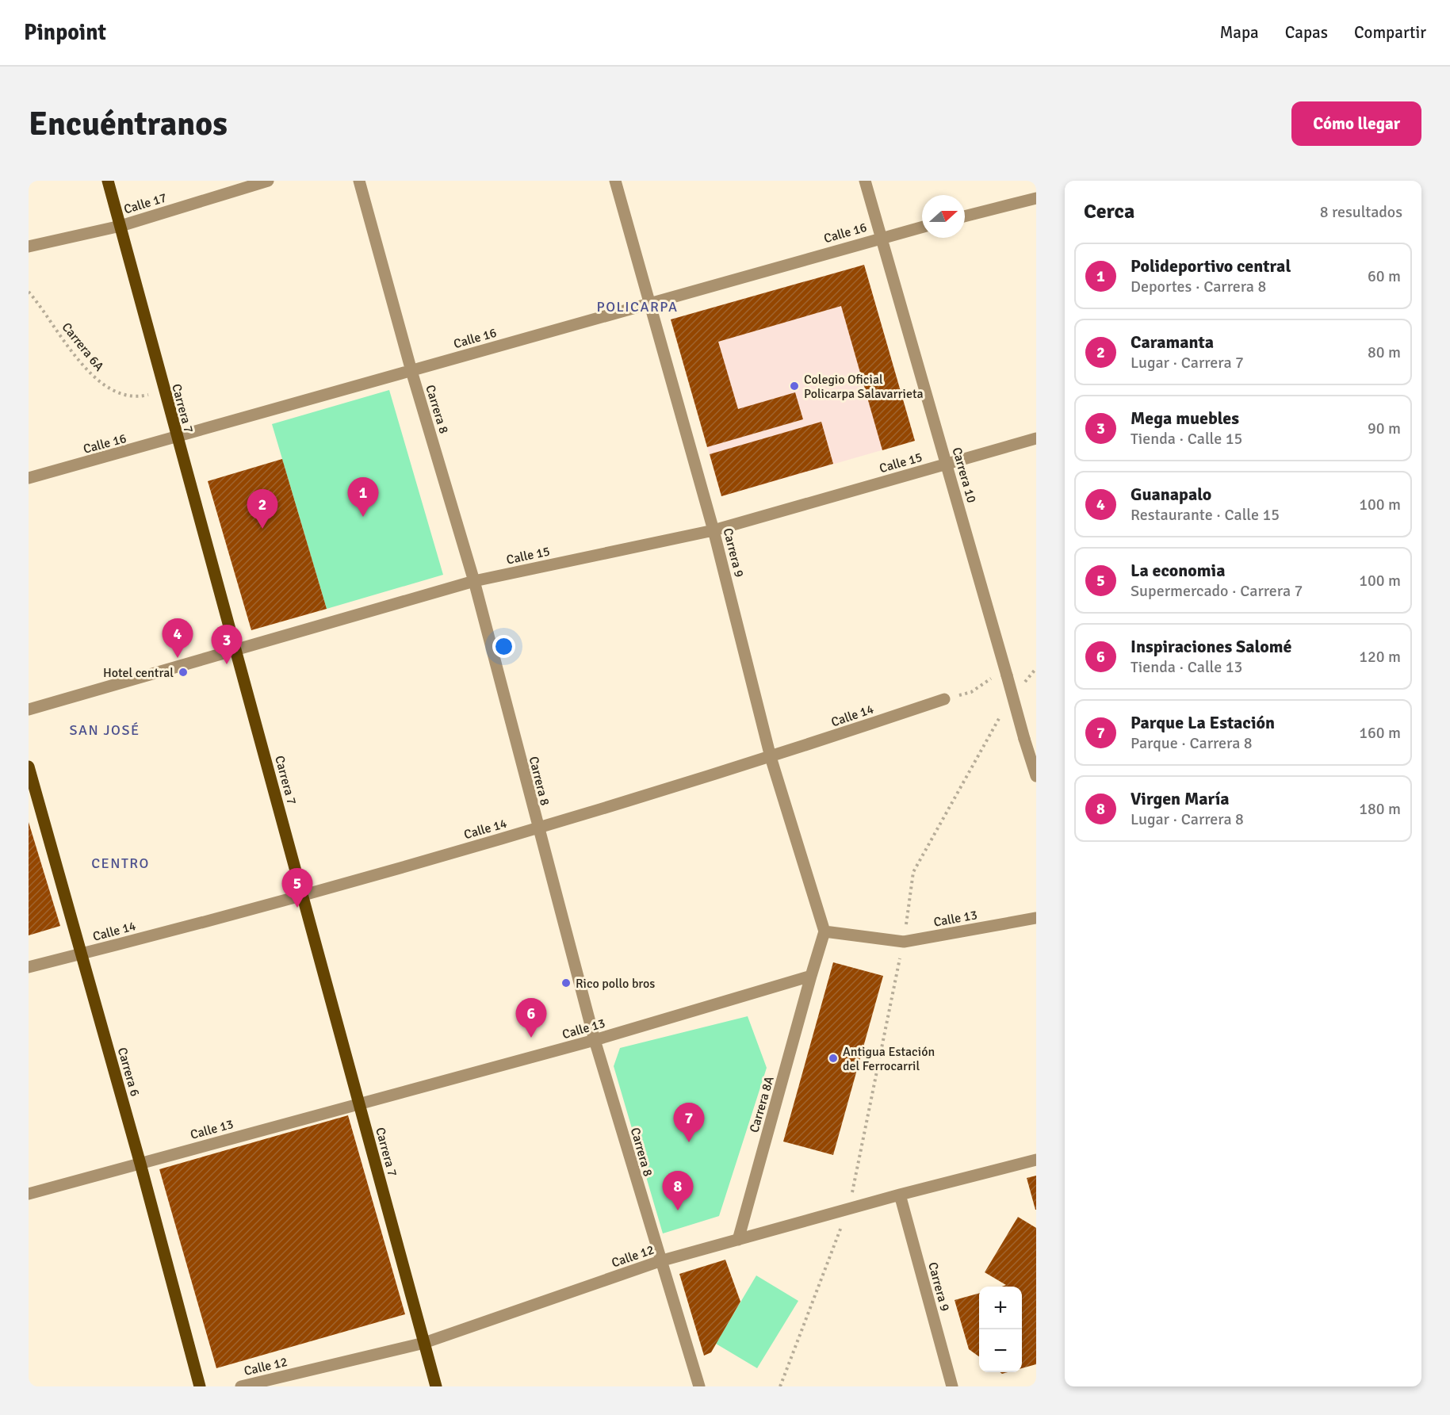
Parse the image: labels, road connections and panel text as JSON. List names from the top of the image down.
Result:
{
  "streets": {
    "main road": ["Carrera 7", "Carrera 6"],
    "street": [
      "Calle 17",
      "Calle 16",
      "Carrera 8",
      "Calle 15",
      "Carrera 10",
      "Carrera 9",
      "Calle 14",
      "Calle 13",
      "Carrera 8A",
      "Calle 12"
    ],
    "path": ["Carrera 6A"]
  },
  "crossings": [
    ["Calle 17", "Carrera 7"],
    ["Calle 16", "Carrera 7"],
    ["Calle 16", "Carrera 8"],
    ["Calle 16", "Carrera 10"],
    ["Calle 16", "Carrera 9"],
    ["Carrera 6A", "Carrera 7"],
    ["Carrera 7", "Calle 15"],
    ["Carrera 7", "Calle 14"],
    ["Carrera 7", "Calle 13"],
    ["Carrera 7", "Calle 12"],
    ["Carrera 8", "Calle 15"],
    ["Carrera 8", "Calle 14"],
    ["Carrera 8", "Calle 13"],
    ["Carrera 8", "Calle 12"],
    ["Calle 15", "Carrera 10"],
    ["Calle 15", "Carrera 9"],
    ["Carrera 9", "Calle 14"],
    ["Carrera 9", "Calle 13"],
    ["Carrera 9", "Calle 12"],
    ["Calle 14", "Carrera 6"],
    ["Calle 13", "Carrera 6"],
    ["Calle 13", "Carrera 8A"],
    ["Carrera 8A", "Calle 12"]
  ],
  "districts": ["POLICARPA", "SAN JOSÉ", "CENTRO"],
  "places": [
    "Colegio Oficial Policarpa Salavarrieta",
    "Hotel central",
    "Rico pollo bros",
    "Antigua Estación del Ferrocarril"
  ],
  "north": "right",
  "page": {
    "header": "Pinpoint",
    "nav": ["Mapa", "Capas", "Compartir"],
    "buttons": "Cómo llegar",
    "title": "Encuéntranos",
    "heading": ["Cerca", "8 resultados"],
    "list": [
      {
        "mark": "1",
        "name": "Polideportivo central",
        "note": "Deportes · Carrera 8",
        "value": "60 m"
      },
      {
        "mark": "2",
        "name": "Caramanta",
        "note": "Lugar · Carrera 7",
        "value": "80 m"
      },
      {
        "mark": "3",
        "name": "Mega muebles",
        "note": "Tienda · Calle 15",
        "value": "90 m"
      },
      {
        "mark": "4",
        "name": "Guanapalo",
        "note": "Restaurante · Calle 15",
        "value": "100 m"
      },
      {
        "mark": "5",
        "name": "La economia",
        "note": "Supermercado · Carrera 7",
        "value": "100 m"
      },
      {
        "mark": "6",
        "name": "Inspiraciones Salomé",
        "note": "Tienda · Calle 13",
        "value": "120 m"
      },
      {
        "mark": "7",
        "name": "Parque La Estación",
        "note": "Parque · Carrera 8",
        "value": "160 m"
      },
      {
        "mark": "8",
        "name": "Virgen María",
        "note": "Lugar · Carrera 8",
        "value": "180 m"
      }
    ],
    "pins": [
      "1",
      "2",
      "4",
      "3",
      "5",
      "6",
      "7",
      "8"
    ],
    "map_buttons": ["+", "−"]
  }
}
